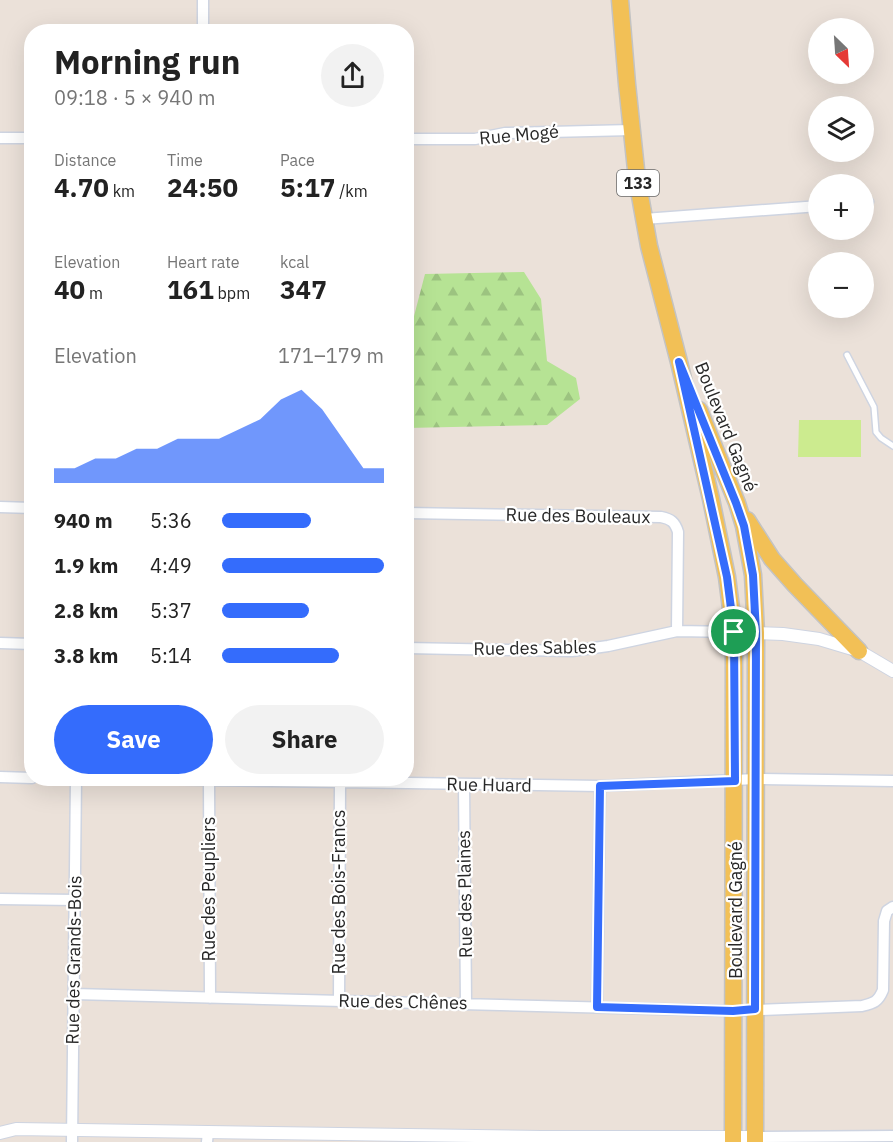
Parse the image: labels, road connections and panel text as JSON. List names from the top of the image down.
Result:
{
  "streets": {
    "main road": ["133", "Boulevard Gagné"],
    "street": [
      "Rue Mogé",
      "Rue des Bouleaux",
      "Rue des Sables",
      "Rue Huard",
      "Rue des Peupliers",
      "Rue des Bois-Francs",
      "Rue des Plaines",
      "Rue des Grands-Bois",
      "Rue des Chênes"
    ]
  },
  "crossings": [
    ["Rue Mogé", "133"],
    ["133", "Boulevard Gagné"],
    ["Boulevard Gagné", "Rue des Sables"],
    ["Boulevard Gagné", "Rue Huard"],
    ["Boulevard Gagné", "Rue des Chênes"],
    ["Rue des Bouleaux", "Rue des Sables"],
    ["Rue Huard", "Rue des Plaines"],
    ["Rue des Peupliers", "Rue des Chênes"],
    ["Rue des Bois-Francs", "Rue des Chênes"],
    ["Rue des Plaines", "Rue des Chênes"],
    ["Rue des Grands-Bois", "Rue des Chênes"]
  ],
  "north": "bottom right",
  "page": {
    "map_buttons": ["+", "−"],
    "heading": ["Morning run", "09:18 · 5 × 940 m"],
    "stats": [
      ["Distance", "4.70 km"],
      ["Time", "24:50"],
      ["Pace", "5:17 /km"],
      ["Elevation", "40 m"],
      ["Heart rate", "161 bpm"],
      ["kcal", "347"]
    ],
    "chart": ["Elevation", "171–179 m"],
    "list": [
      {
        "name": "940 m",
        "note": "5:36"
      },
      {
        "name": "1.9 km",
        "note": "4:49"
      },
      {
        "name": "2.8 km",
        "note": "5:37"
      },
      {
        "name": "3.8 km",
        "note": "5:14"
      }
    ],
    "buttons": ["Save", "Share"]
  }
}
